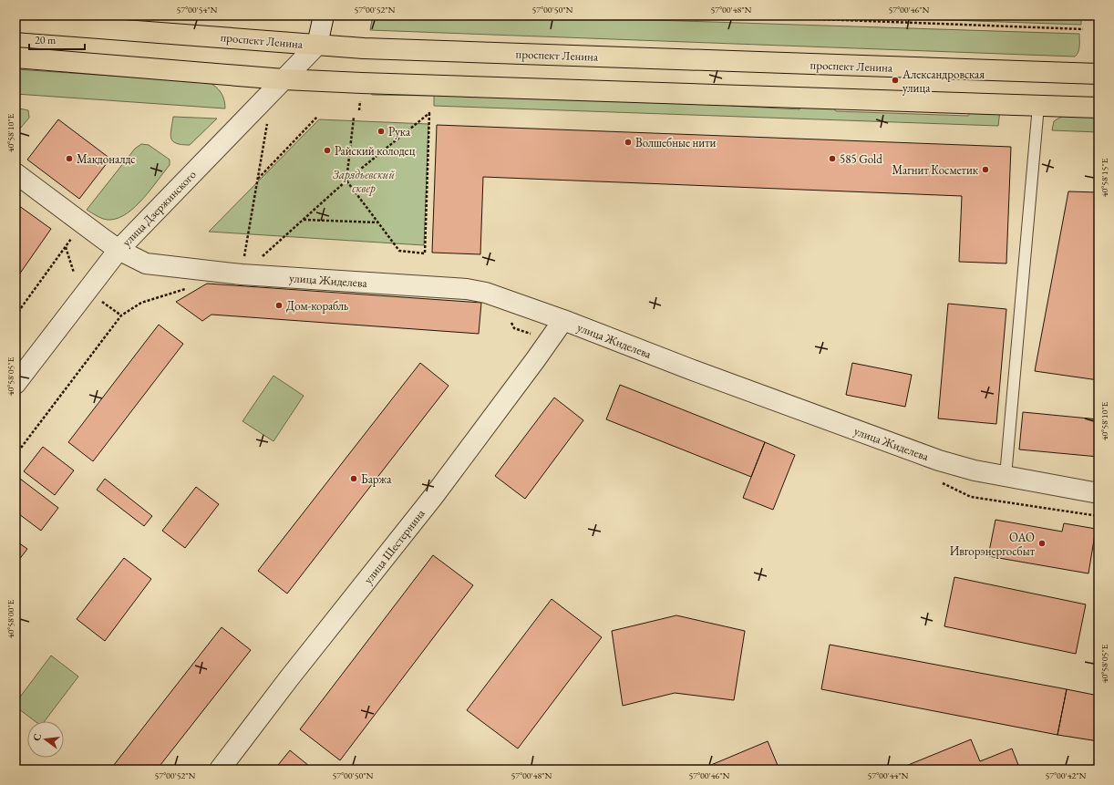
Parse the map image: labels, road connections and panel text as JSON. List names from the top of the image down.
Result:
{
  "streets": {
    "highway": ["проспект Ленина"],
    "street": ["улица Дзержинского", "улица Жиделева", "улица Шестернина"]
  },
  "crossings": [
    ["проспект Ленина", "улица Дзержинского"],
    ["улица Дзержинского", "улица Жиделева"],
    ["улица Жиделева", "улица Шестернина"]
  ],
  "parks": ["Зарядьевский сквер"],
  "places": [
    "Александровская улица",
    "Рука",
    "Волшебные нити",
    "Райский колодец",
    "Макдоналдс",
    "585 Gold",
    "Магнит Косметик",
    "Дом-корабль",
    "Баржа",
    "ОАО Ивгорэнергосбыт"
  ],
  "scale_bar": "20 m",
  "north": "left",
  "coordinates": [
    "57°00'54\"N",
    "57°00'52\"N",
    "57°00'50\"N",
    "57°00'48\"N",
    "57°00'46\"N",
    "40°58'10\"E",
    "40°58'15\"E",
    "40°58'05\"E",
    "40°58'00\"E",
    "57°00'44\"N",
    "57°00'42\"N"
  ]
}
